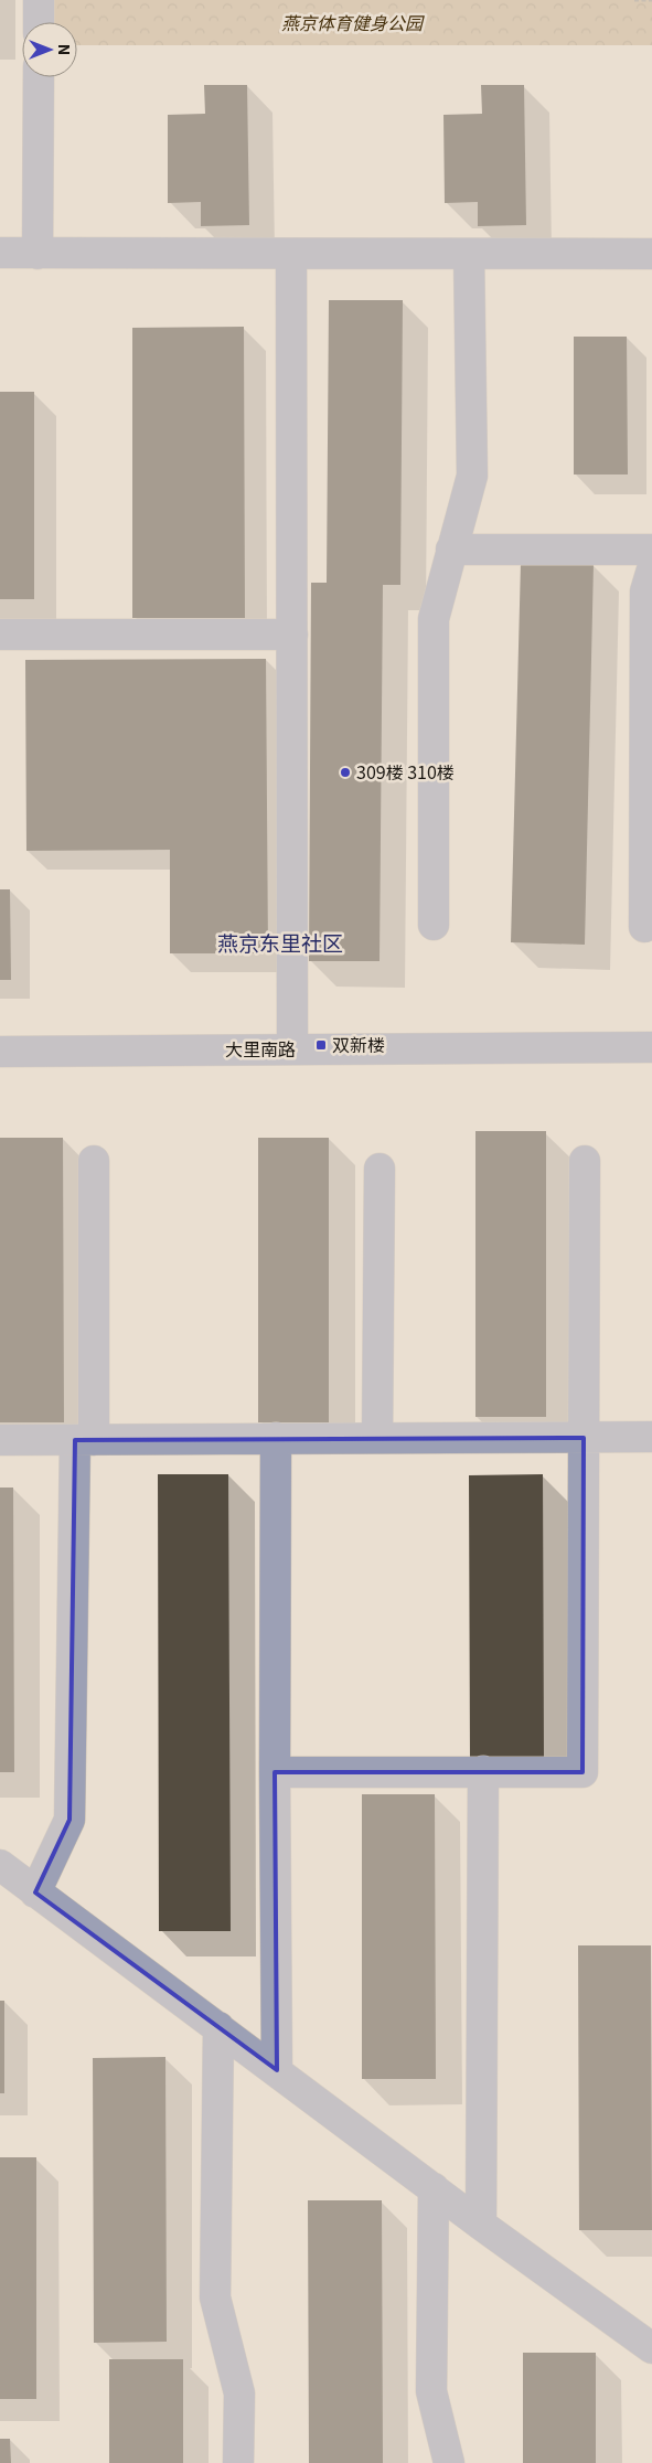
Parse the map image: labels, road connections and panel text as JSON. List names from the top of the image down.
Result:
{
  "streets": {
    "street": ["大里南路"]
  },
  "districts": ["燕京东里社区"],
  "parks": ["燕京体育健身公园"],
  "places": {
    "other": ["309楼 310楼"],
    "transit": ["双新楼"]
  },
  "north": "right"
}
